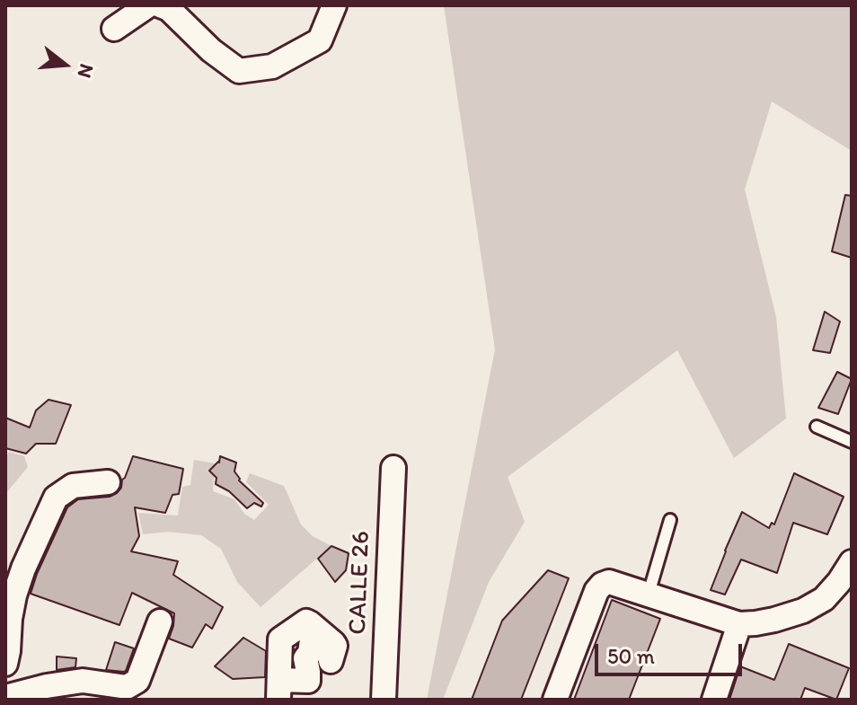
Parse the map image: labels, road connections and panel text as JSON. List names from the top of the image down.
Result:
{
  "streets": {
    "street": ["CALLE 26"]
  },
  "scale_bar": "50 m",
  "north": "right"
}
